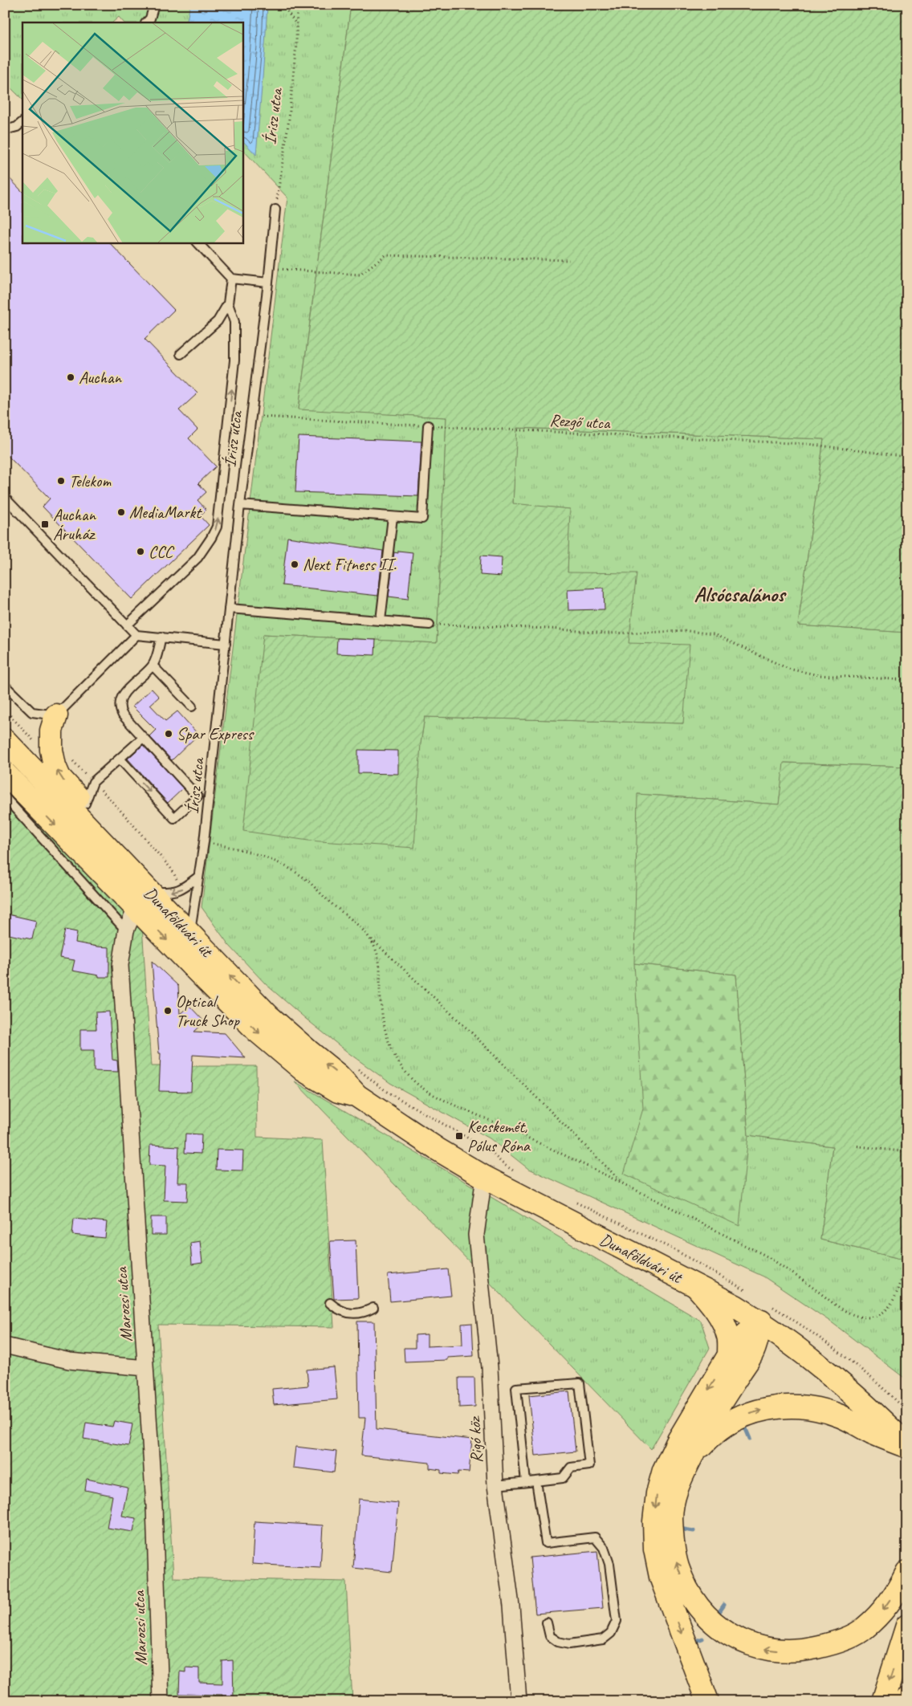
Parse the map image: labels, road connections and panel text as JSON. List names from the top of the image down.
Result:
{
  "streets": {
    "main road": ["Dunaföldvári út"],
    "street": ["Marozsi utca", "Rigó köz"],
    "lane": ["Írisz utca"],
    "path": ["Rezgő utca"]
  },
  "crossings": [
    ["Írisz utca", "Rezgő utca"],
    ["Írisz utca", "Dunaföldvári út"],
    ["Dunaföldvári út", "Marozsi utca"],
    ["Dunaföldvári út", "Rigó köz"]
  ],
  "districts": ["Alsócsalános"],
  "places": {
    "other": [
      "Auchan",
      "Telekom",
      "MediaMarkt",
      "CCC",
      "Next Fitness II.",
      "Spar Express",
      "Optical Truck Shop"
    ],
    "transit": ["Auchan Áruház", "Kecskemét, Pólus Róna"]
  }
}
